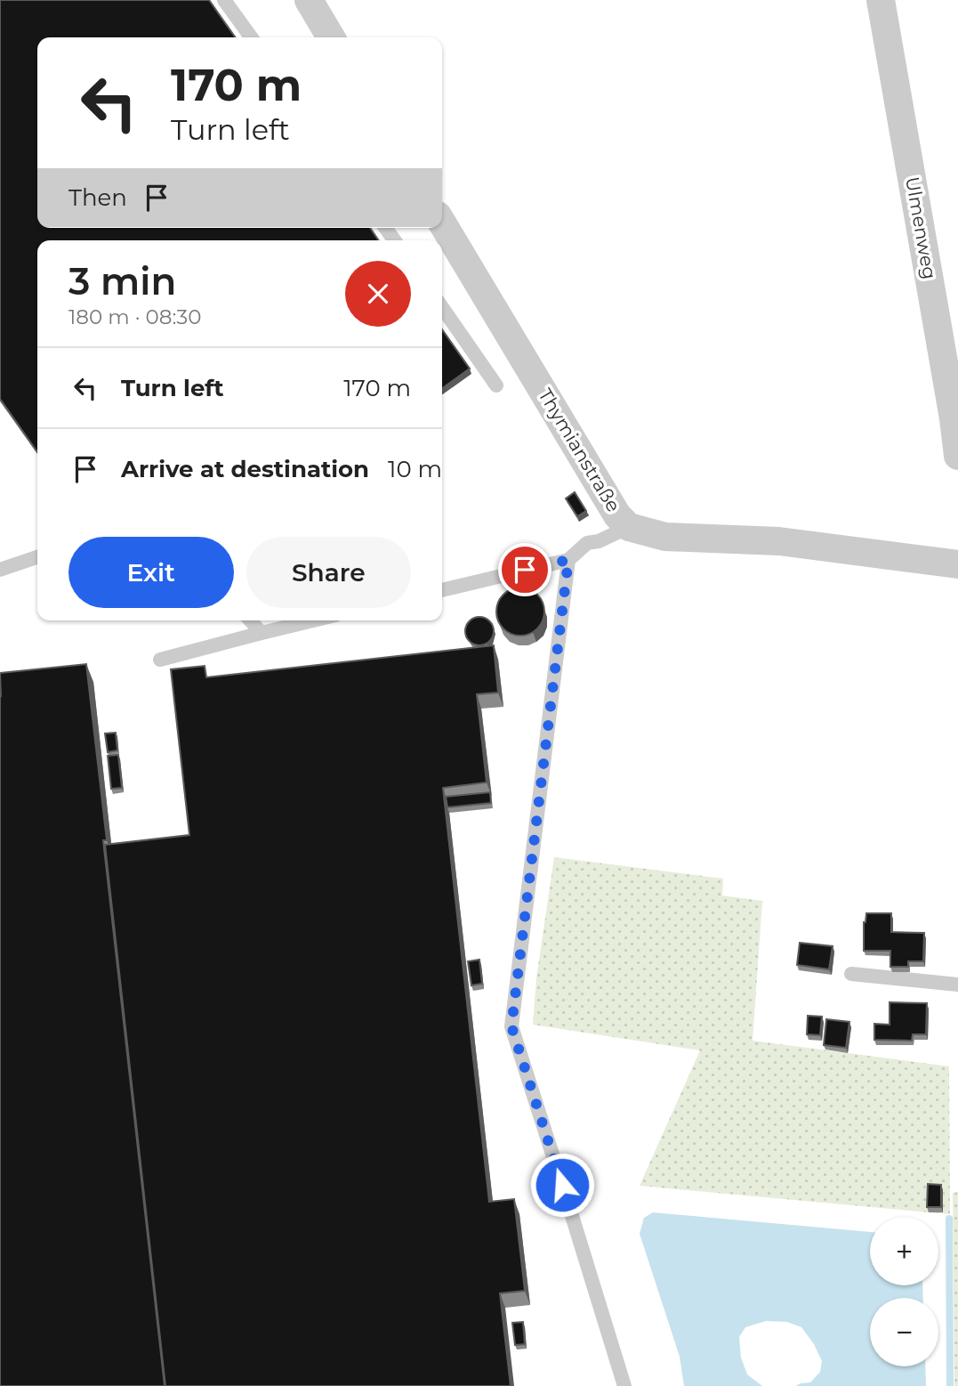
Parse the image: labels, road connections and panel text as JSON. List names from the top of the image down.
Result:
{
  "streets": {
    "street": ["Ulmenweg", "Thymianstraße"]
  },
  "page": {
    "turn": ["170 m", "Turn left"],
    "then": "Then",
    "heading": ["3 min", "180 m · 08:30"],
    "list": [
      {
        "name": "Turn left",
        "value": "170 m"
      },
      {
        "name": "Arrive at destination",
        "value": "10 m"
      }
    ],
    "buttons": ["Exit", "Share"],
    "map_buttons": ["+", "−"]
  }
}
